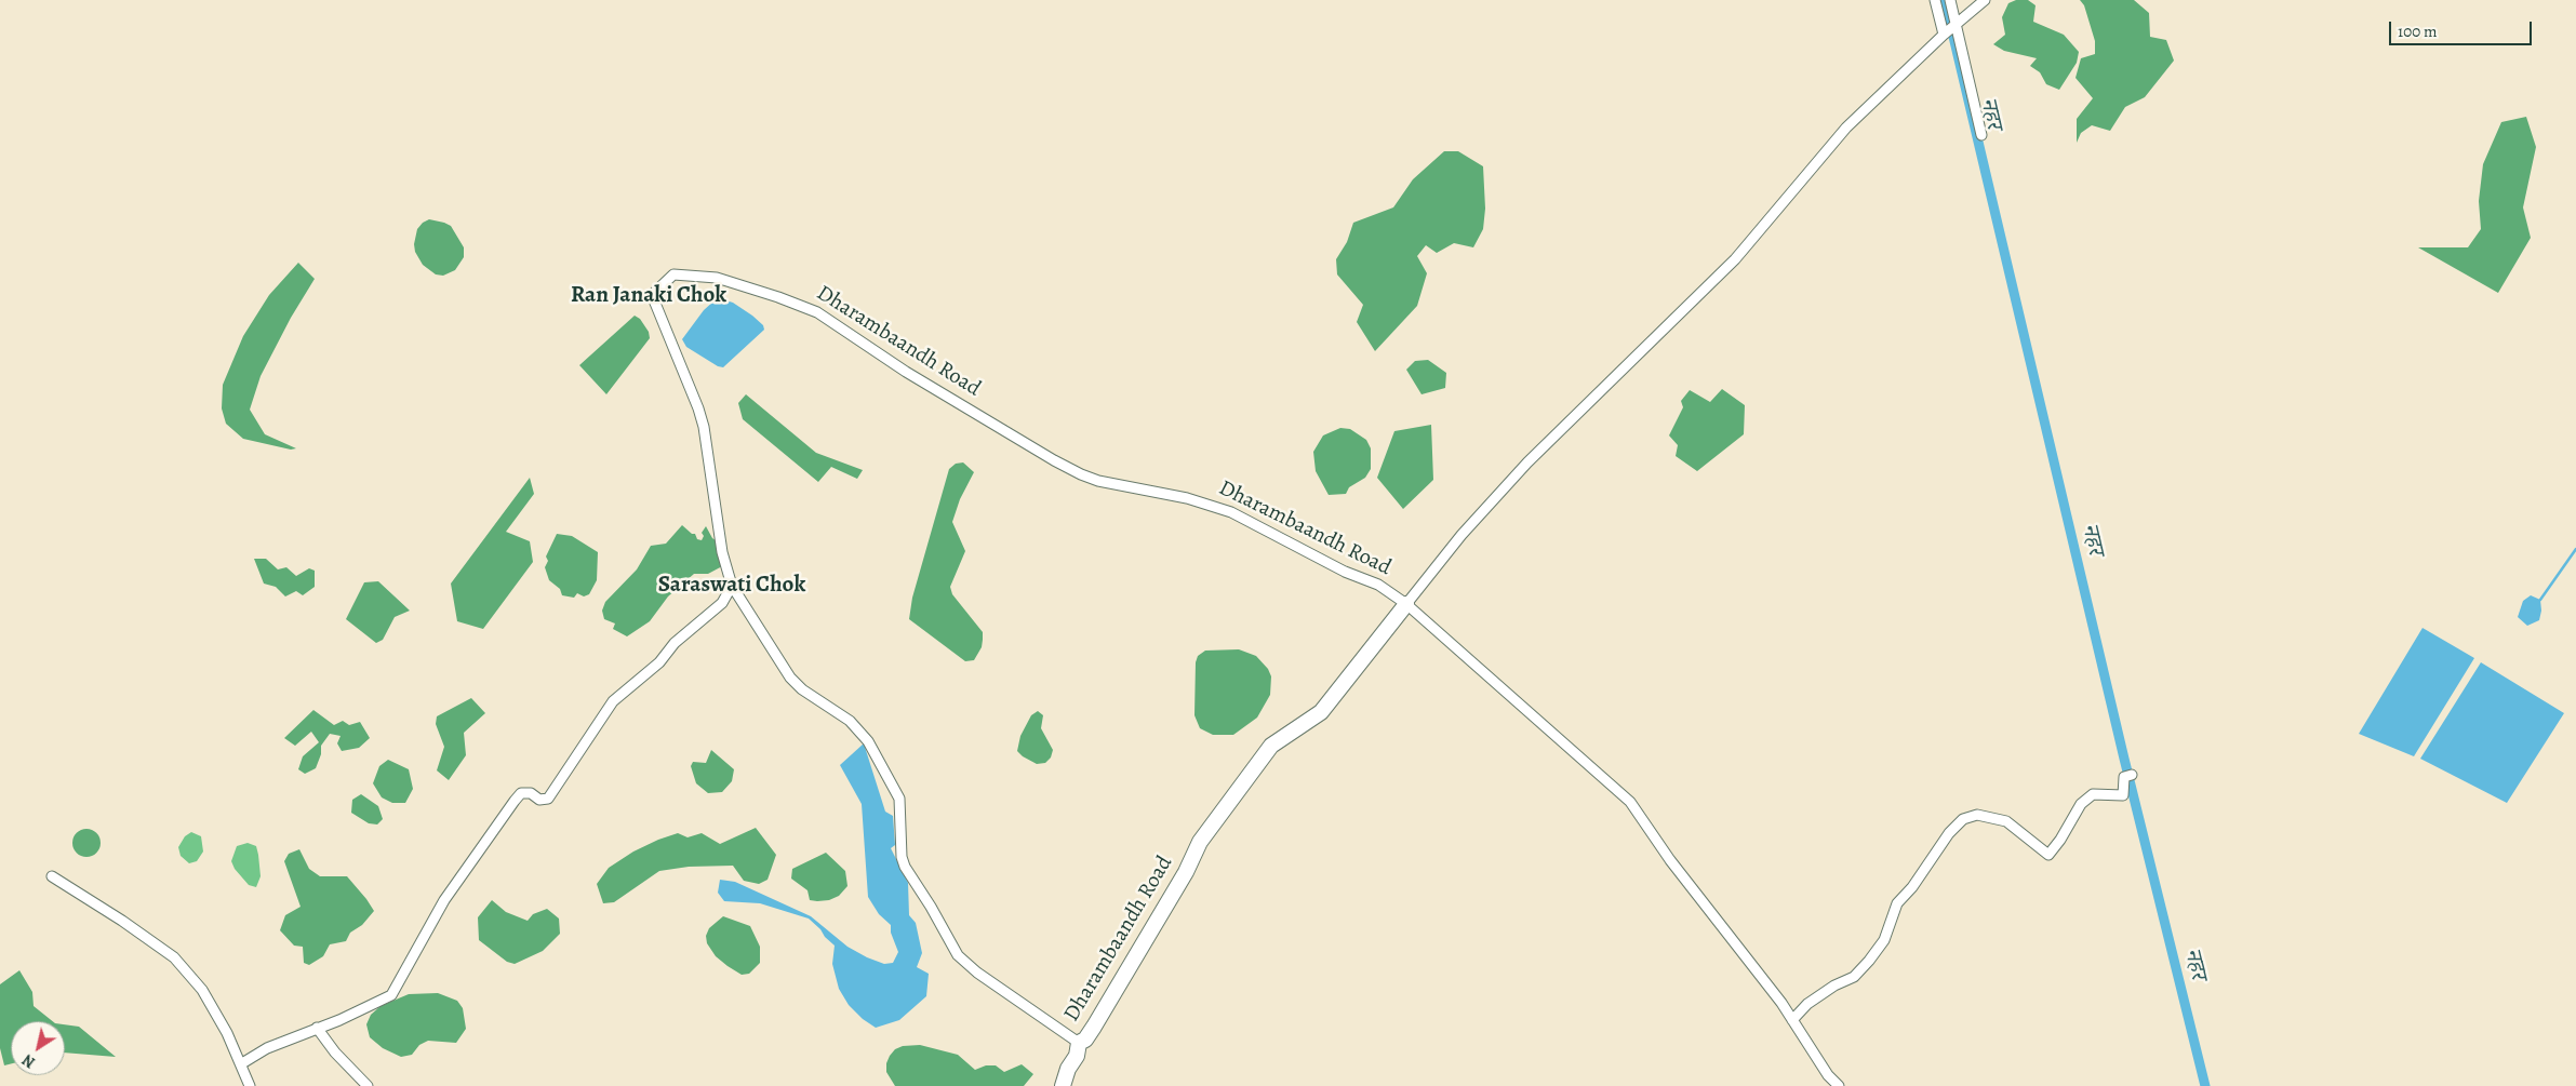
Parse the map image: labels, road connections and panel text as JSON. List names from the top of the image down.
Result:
{
  "streets": {
    "main road": ["Dharambaandh Road"]
  },
  "districts": ["Ran Janaki Chok", "Saraswati Chok"],
  "water": ["नहर"],
  "scale_bar": "100 m",
  "north": "bottom left"
}
